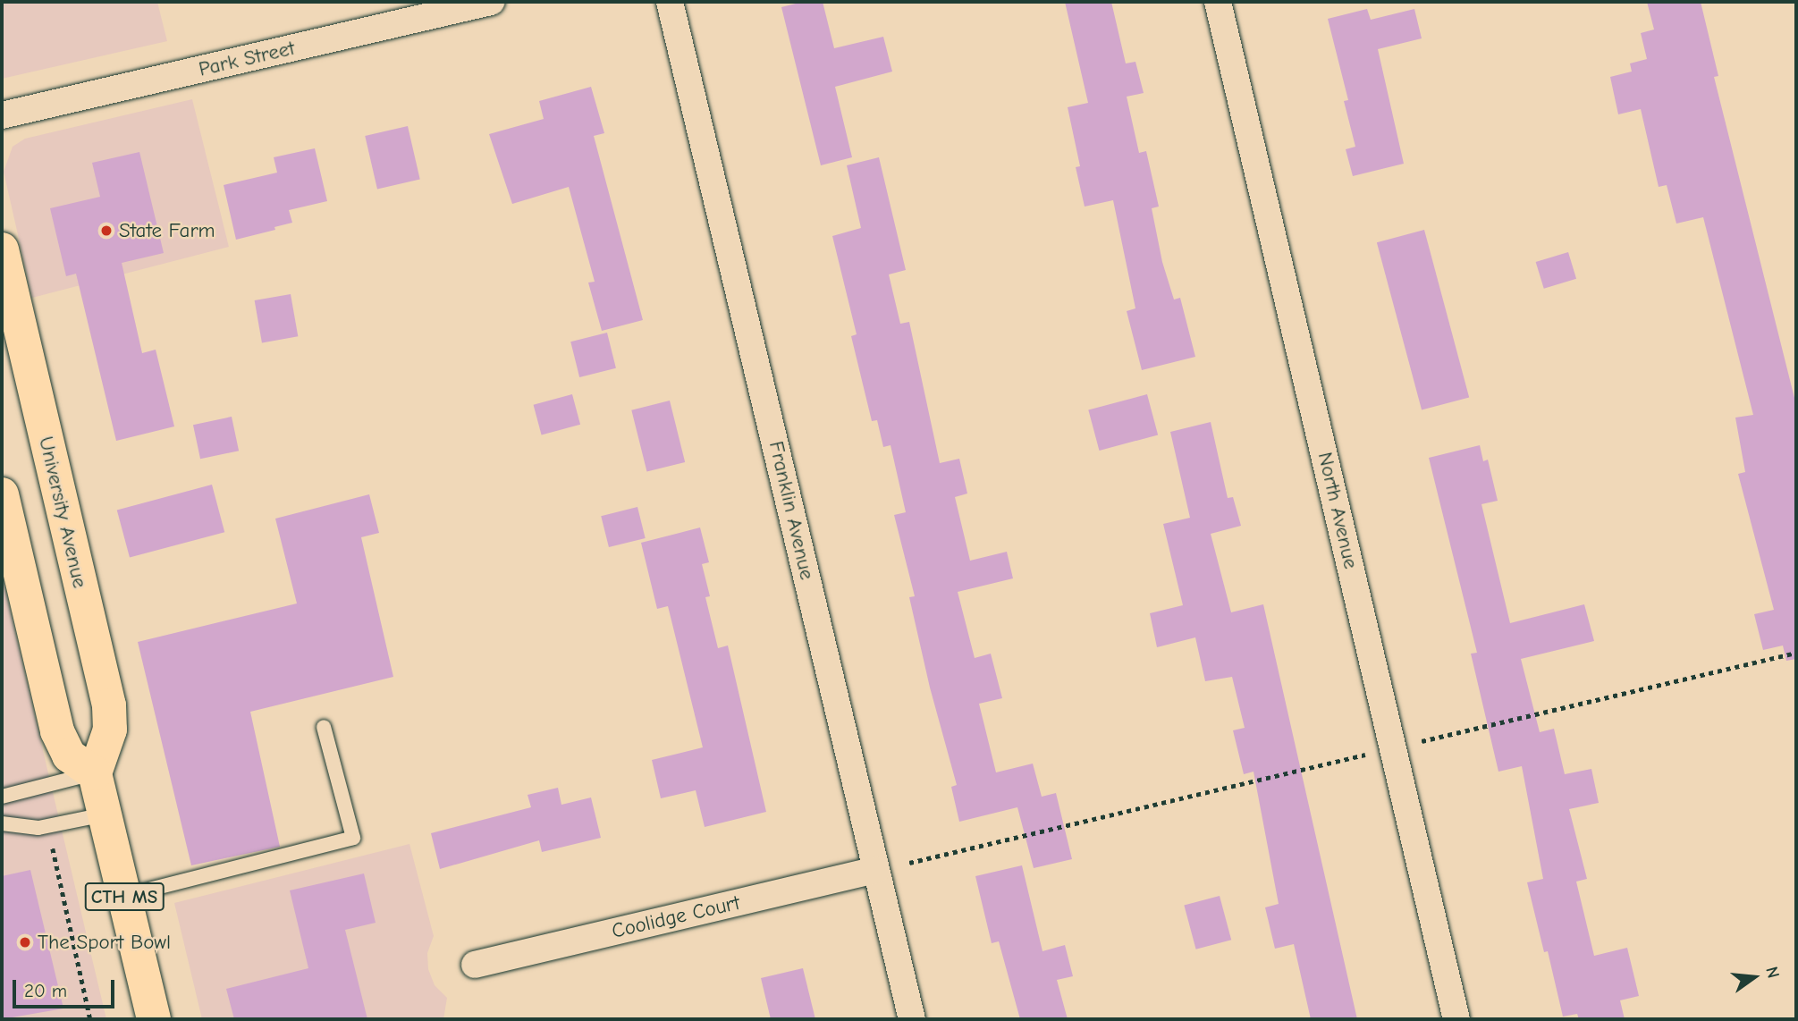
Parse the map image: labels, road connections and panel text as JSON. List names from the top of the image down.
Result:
{
  "streets": {
    "main road": ["University Avenue", "CTH MS"],
    "street": [
      "Park Street",
      "Franklin Avenue",
      "North Avenue",
      "Coolidge Court"
    ]
  },
  "crossings": [
    ["Franklin Avenue", "Coolidge Court"],
    ["University Avenue", "CTH MS"]
  ],
  "places": ["State Farm", "The Sport Bowl"],
  "scale_bar": "20 m",
  "north": "right"
}
